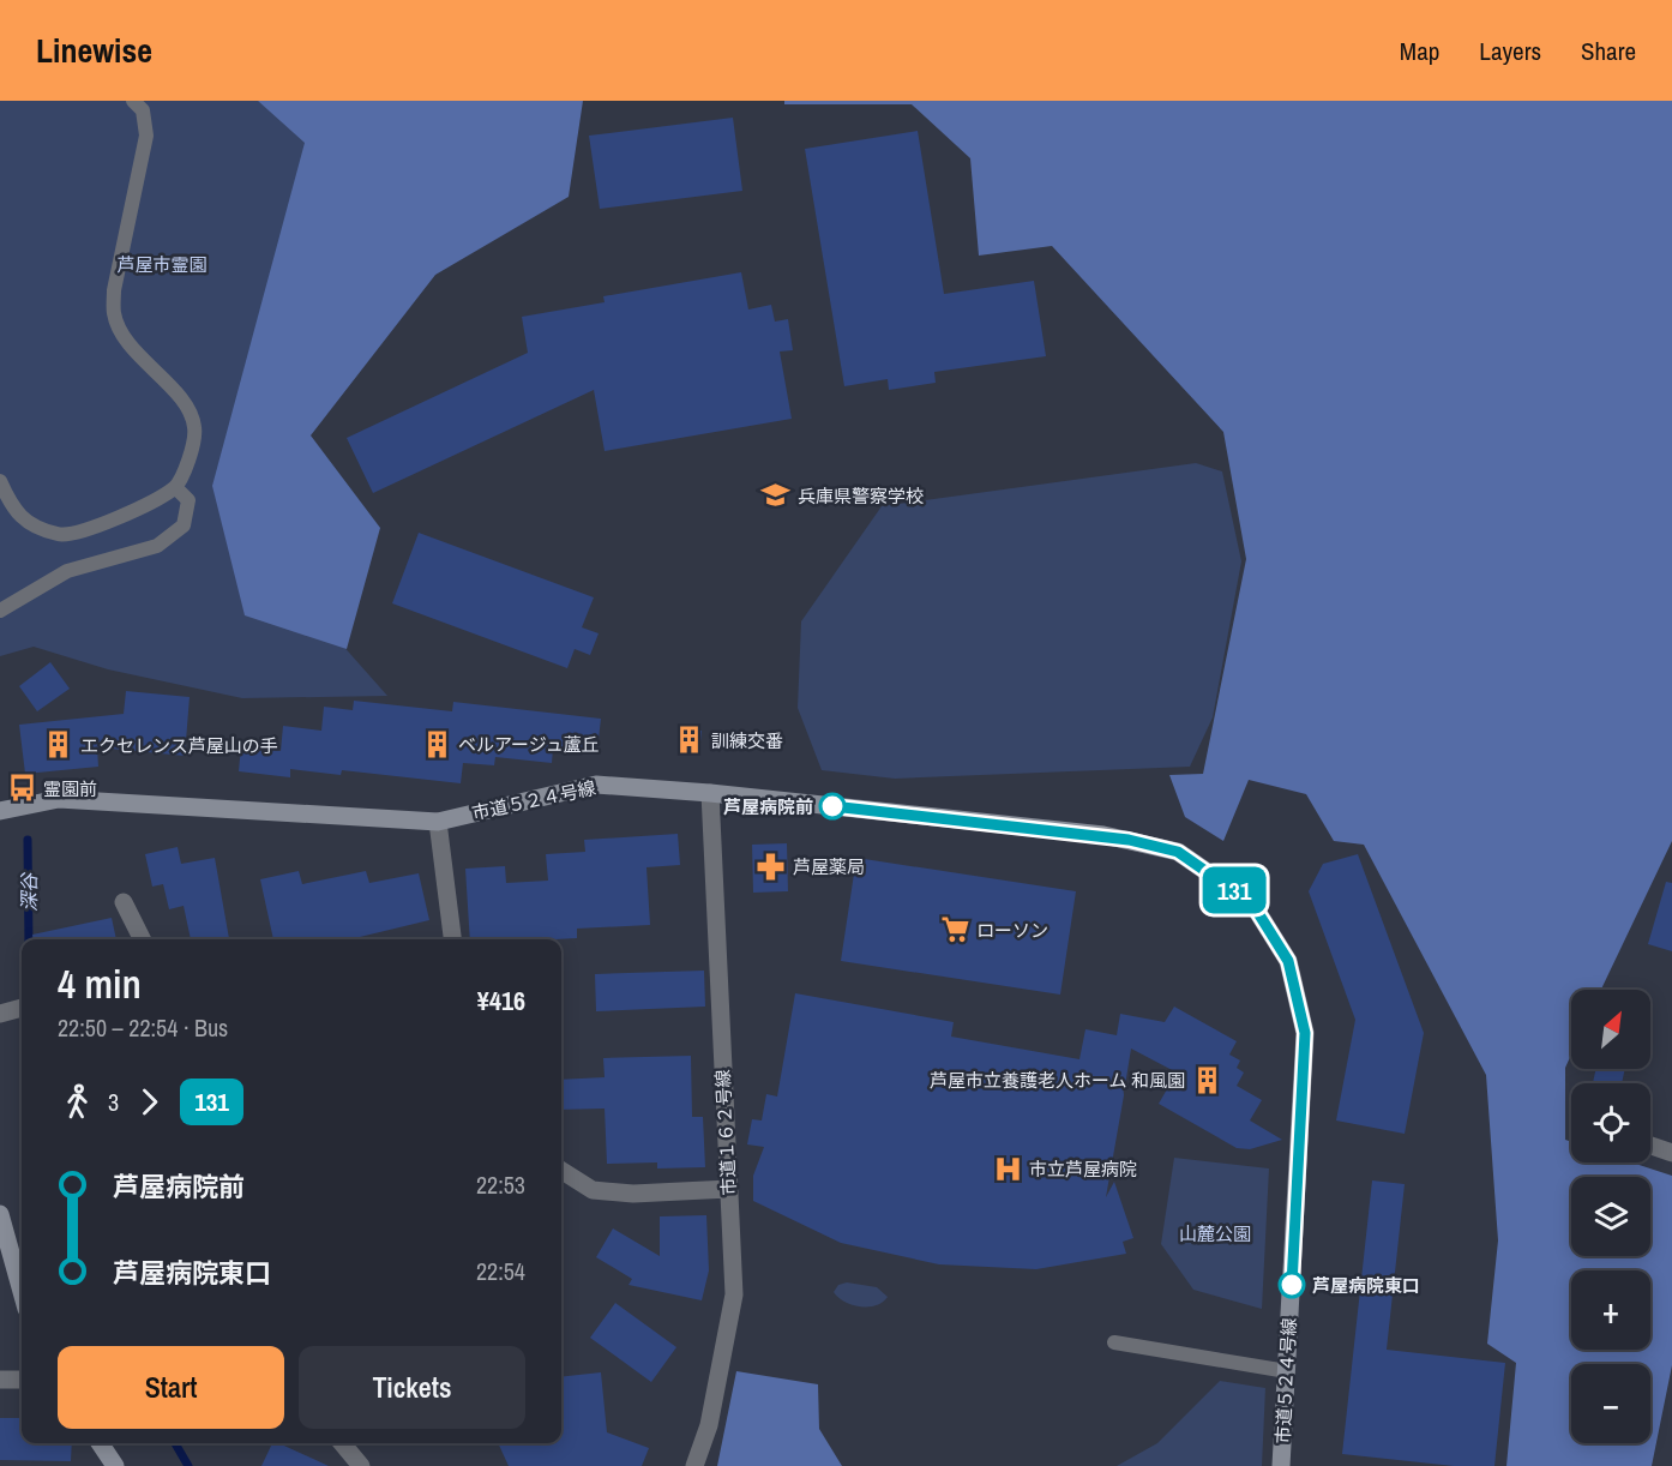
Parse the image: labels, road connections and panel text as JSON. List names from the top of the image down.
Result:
{
  "streets": {
    "street": ["市道５２４号線", "市道１６２号線"]
  },
  "crossings": [
    ["市道５２４号線", "市道１６２号線"]
  ],
  "water": ["深谷"],
  "parks": ["芦屋市霊園", "山麓公園"],
  "places": {
    "school or university": ["兵庫県警察学校"],
    "building": [
      "訓練交番",
      "ベルアージュ蘆丘",
      "エクセレンス芦屋山の手",
      "芦屋市立養護老人ホーム 和風園"
    ],
    "bus stop": ["霊園前"],
    "other": ["芦屋病院前", "芦屋病院東口"],
    "pharmacy": ["芦屋薬局"],
    "supermarket": ["ローソン"],
    "hospital": ["市立芦屋病院"]
  },
  "lines": ["bus line 131"],
  "north": "top right",
  "page": {
    "header": "Linewise",
    "nav": ["Map", "Layers", "Share"],
    "on_map": "131",
    "heading": ["4 min", "22:50 – 22:54 · Bus", "¥416"],
    "map_buttons": ["+", "−"],
    "legs": ["3", "131"],
    "list": [
      {
        "name": "芦屋病院前",
        "value": "22:53"
      },
      {
        "name": "芦屋病院東口",
        "value": "22:54"
      }
    ],
    "buttons": ["Start", "Tickets"]
  }
}
